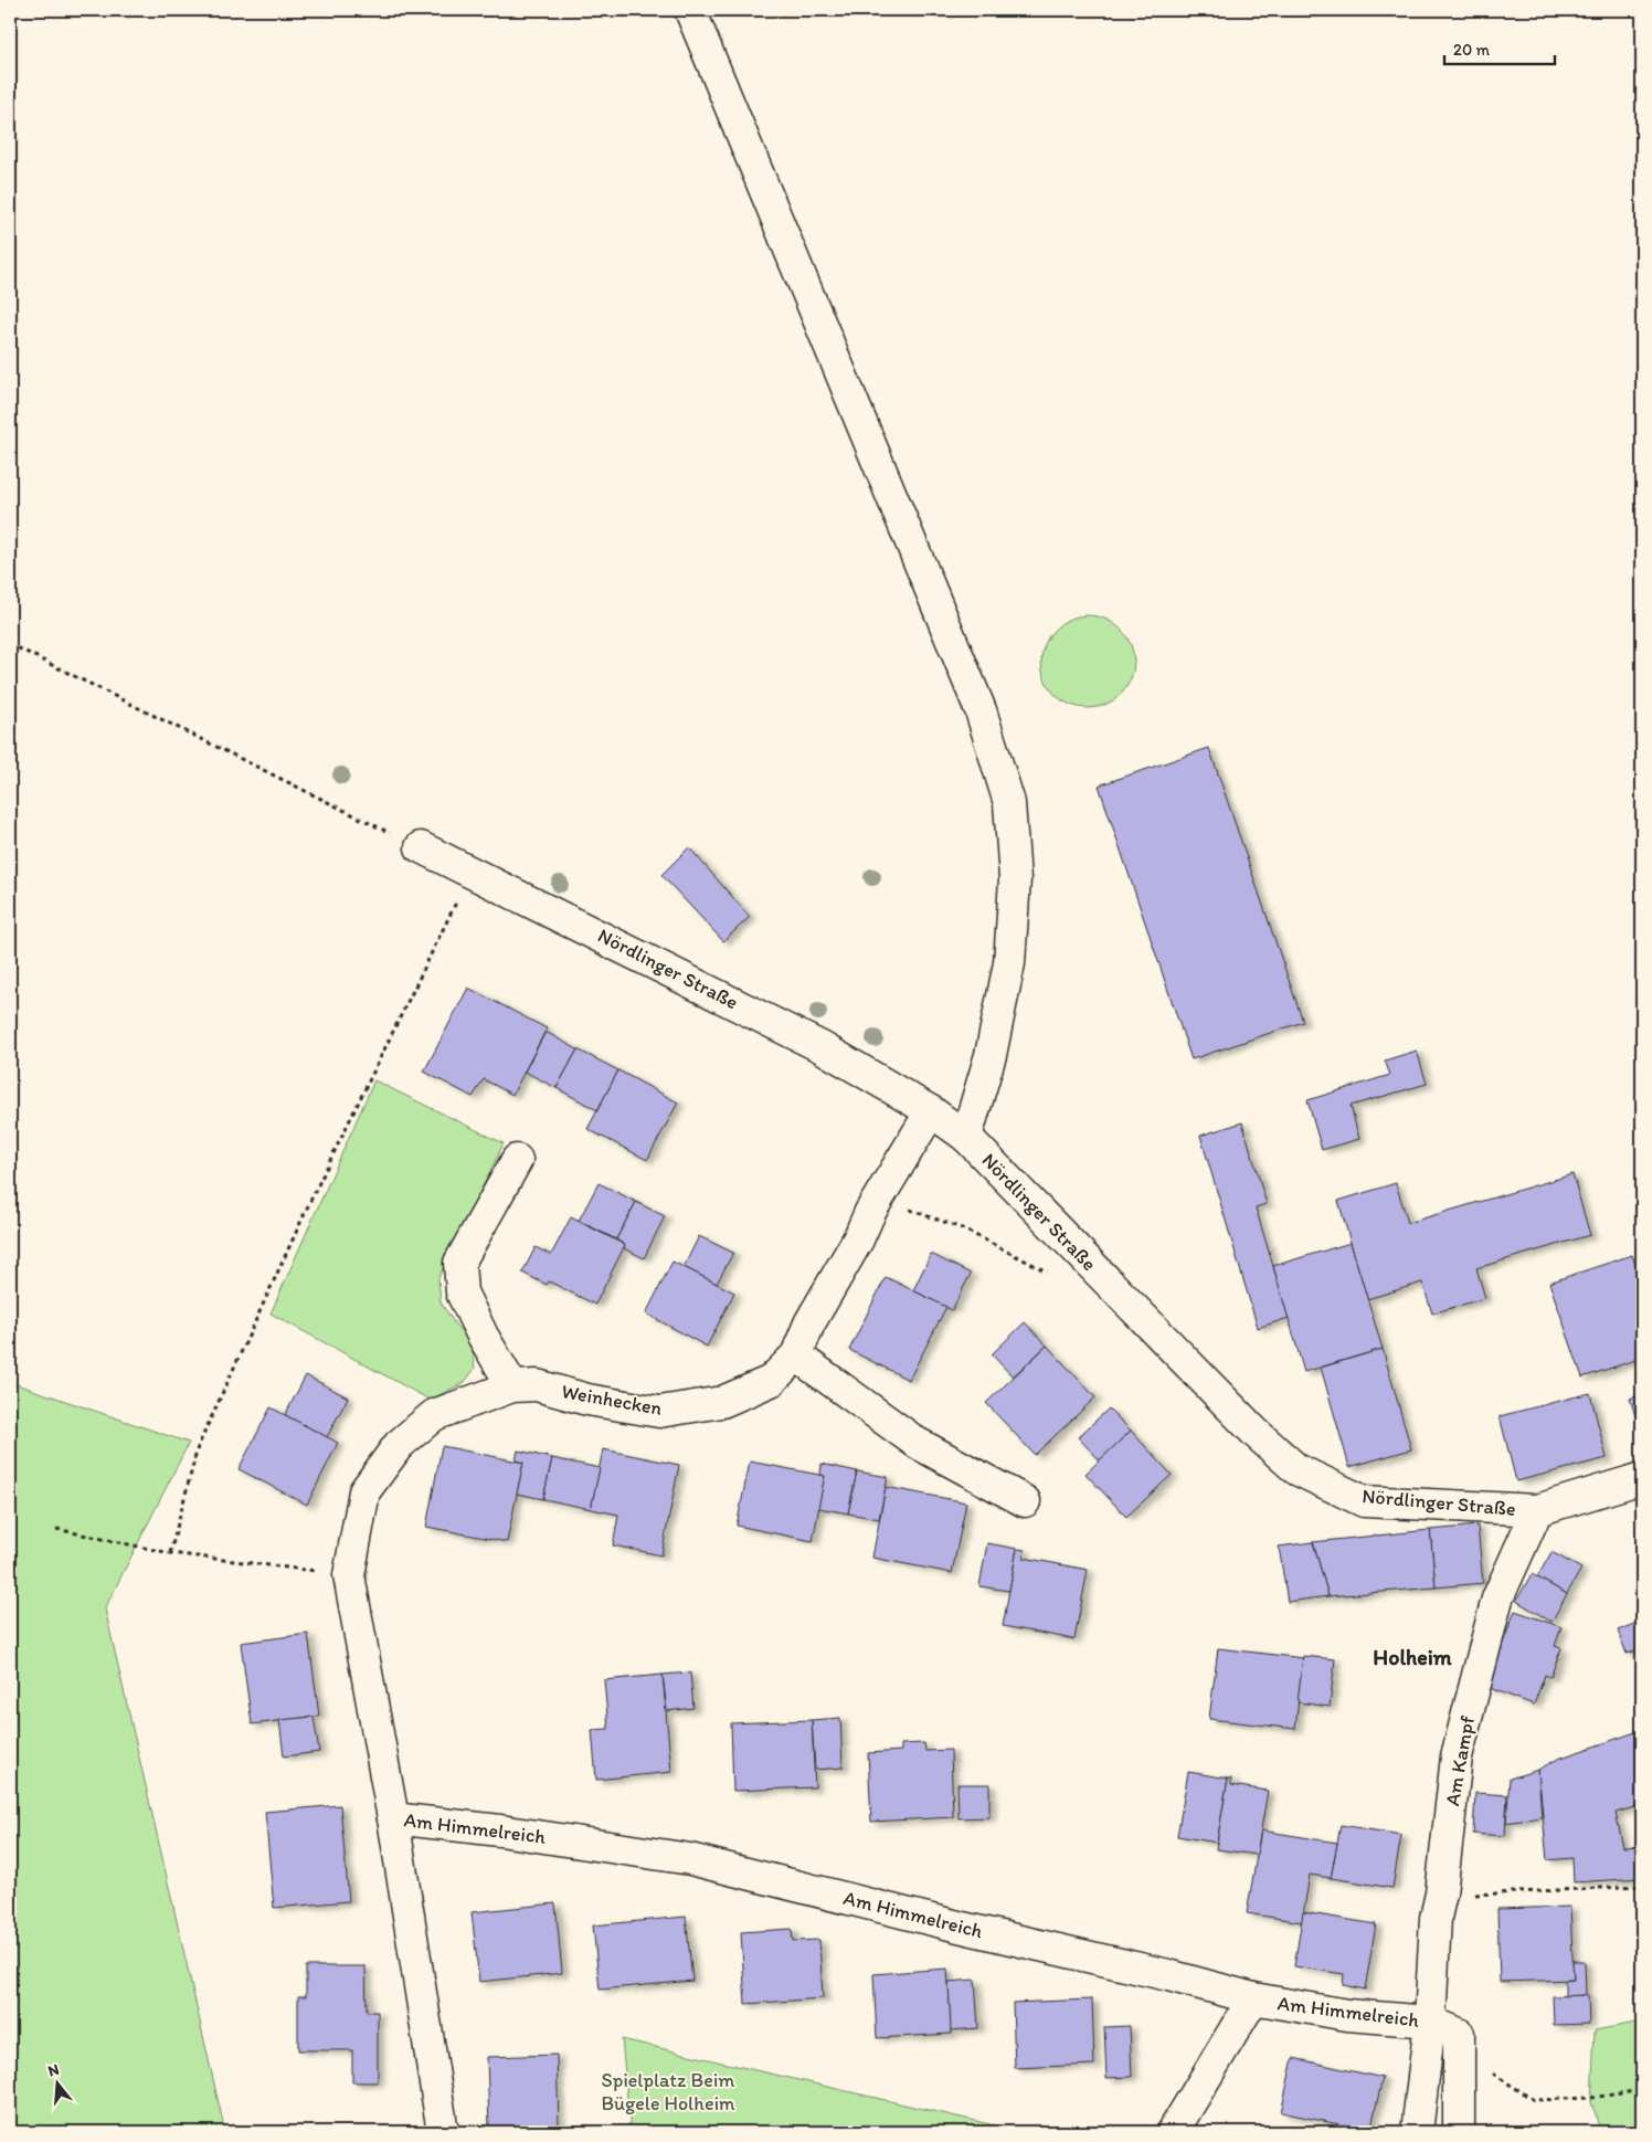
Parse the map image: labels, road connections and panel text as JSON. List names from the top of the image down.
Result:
{
  "streets": {
    "street": [
      "Nördlinger Straße",
      "Weinhecken",
      "Am Kampf",
      "Am Himmelreich"
    ]
  },
  "crossings": [
    ["Nördlinger Straße", "Weinhecken"],
    ["Nördlinger Straße", "Am Kampf"],
    ["Weinhecken", "Am Himmelreich"],
    ["Am Kampf", "Am Himmelreich"]
  ],
  "districts": ["Holheim"],
  "parks": ["Spielplatz Beim Bügele Holheim"],
  "scale_bar": "20 m",
  "north": "top"
}
